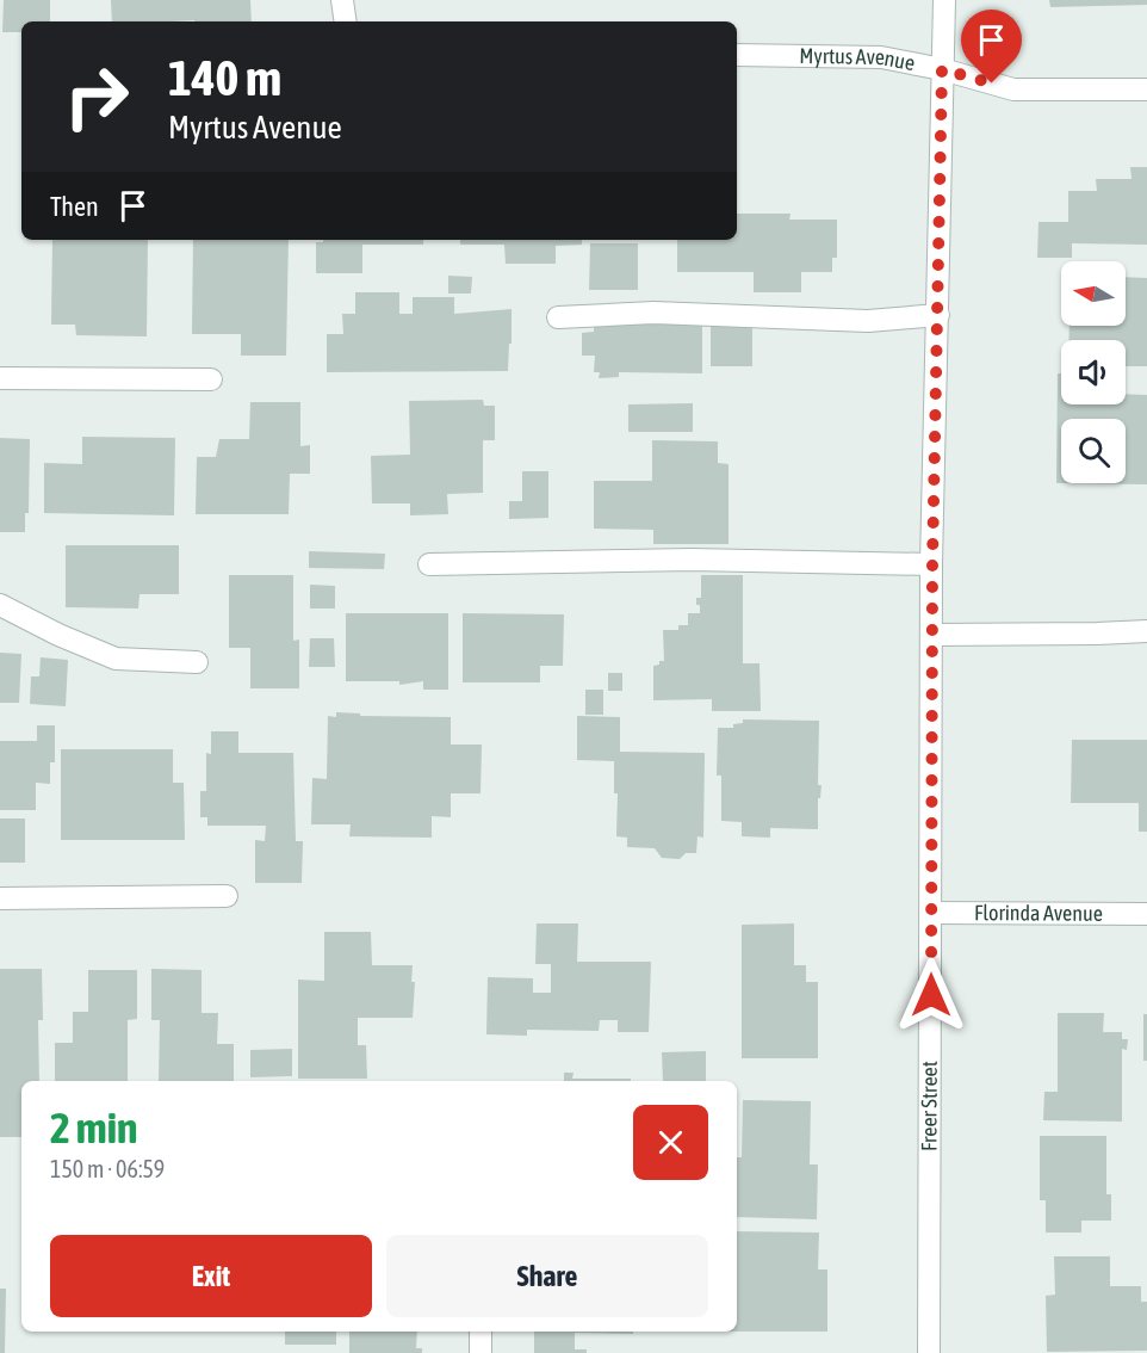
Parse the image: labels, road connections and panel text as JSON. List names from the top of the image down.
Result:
{
  "streets": {
    "street": ["Myrtus Avenue", "Florinda Avenue", "Freer Street"]
  },
  "crossings": [
    ["Myrtus Avenue", "Freer Street"],
    ["Florinda Avenue", "Freer Street"]
  ],
  "north": "left",
  "page": {
    "turn": ["140 m", "Myrtus Avenue"],
    "then": "Then",
    "heading": ["2 min", "150 m · 06:59"],
    "buttons": ["Exit", "Share"]
  }
}
